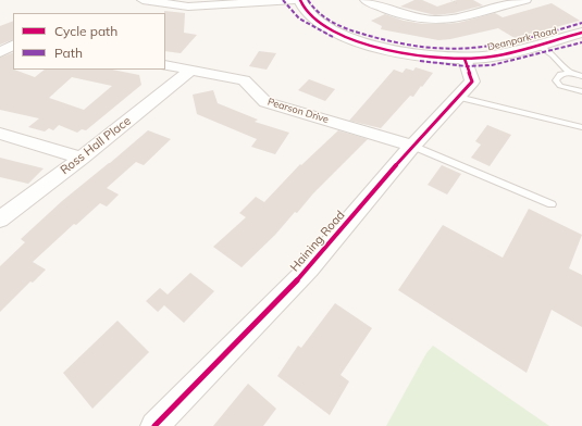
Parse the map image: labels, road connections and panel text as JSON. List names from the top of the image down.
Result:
{
  "streets": {
    "street": [
      "Deanpark Road",
      "Pearson Drive",
      "Ross Hall Place",
      "Haining Road"
    ]
  },
  "crossings": [
    ["Deanpark Road", "Haining Road"],
    ["Pearson Drive", "Ross Hall Place"],
    ["Pearson Drive", "Haining Road"]
  ],
  "legend": ["Cycle path", "Path"]
}
